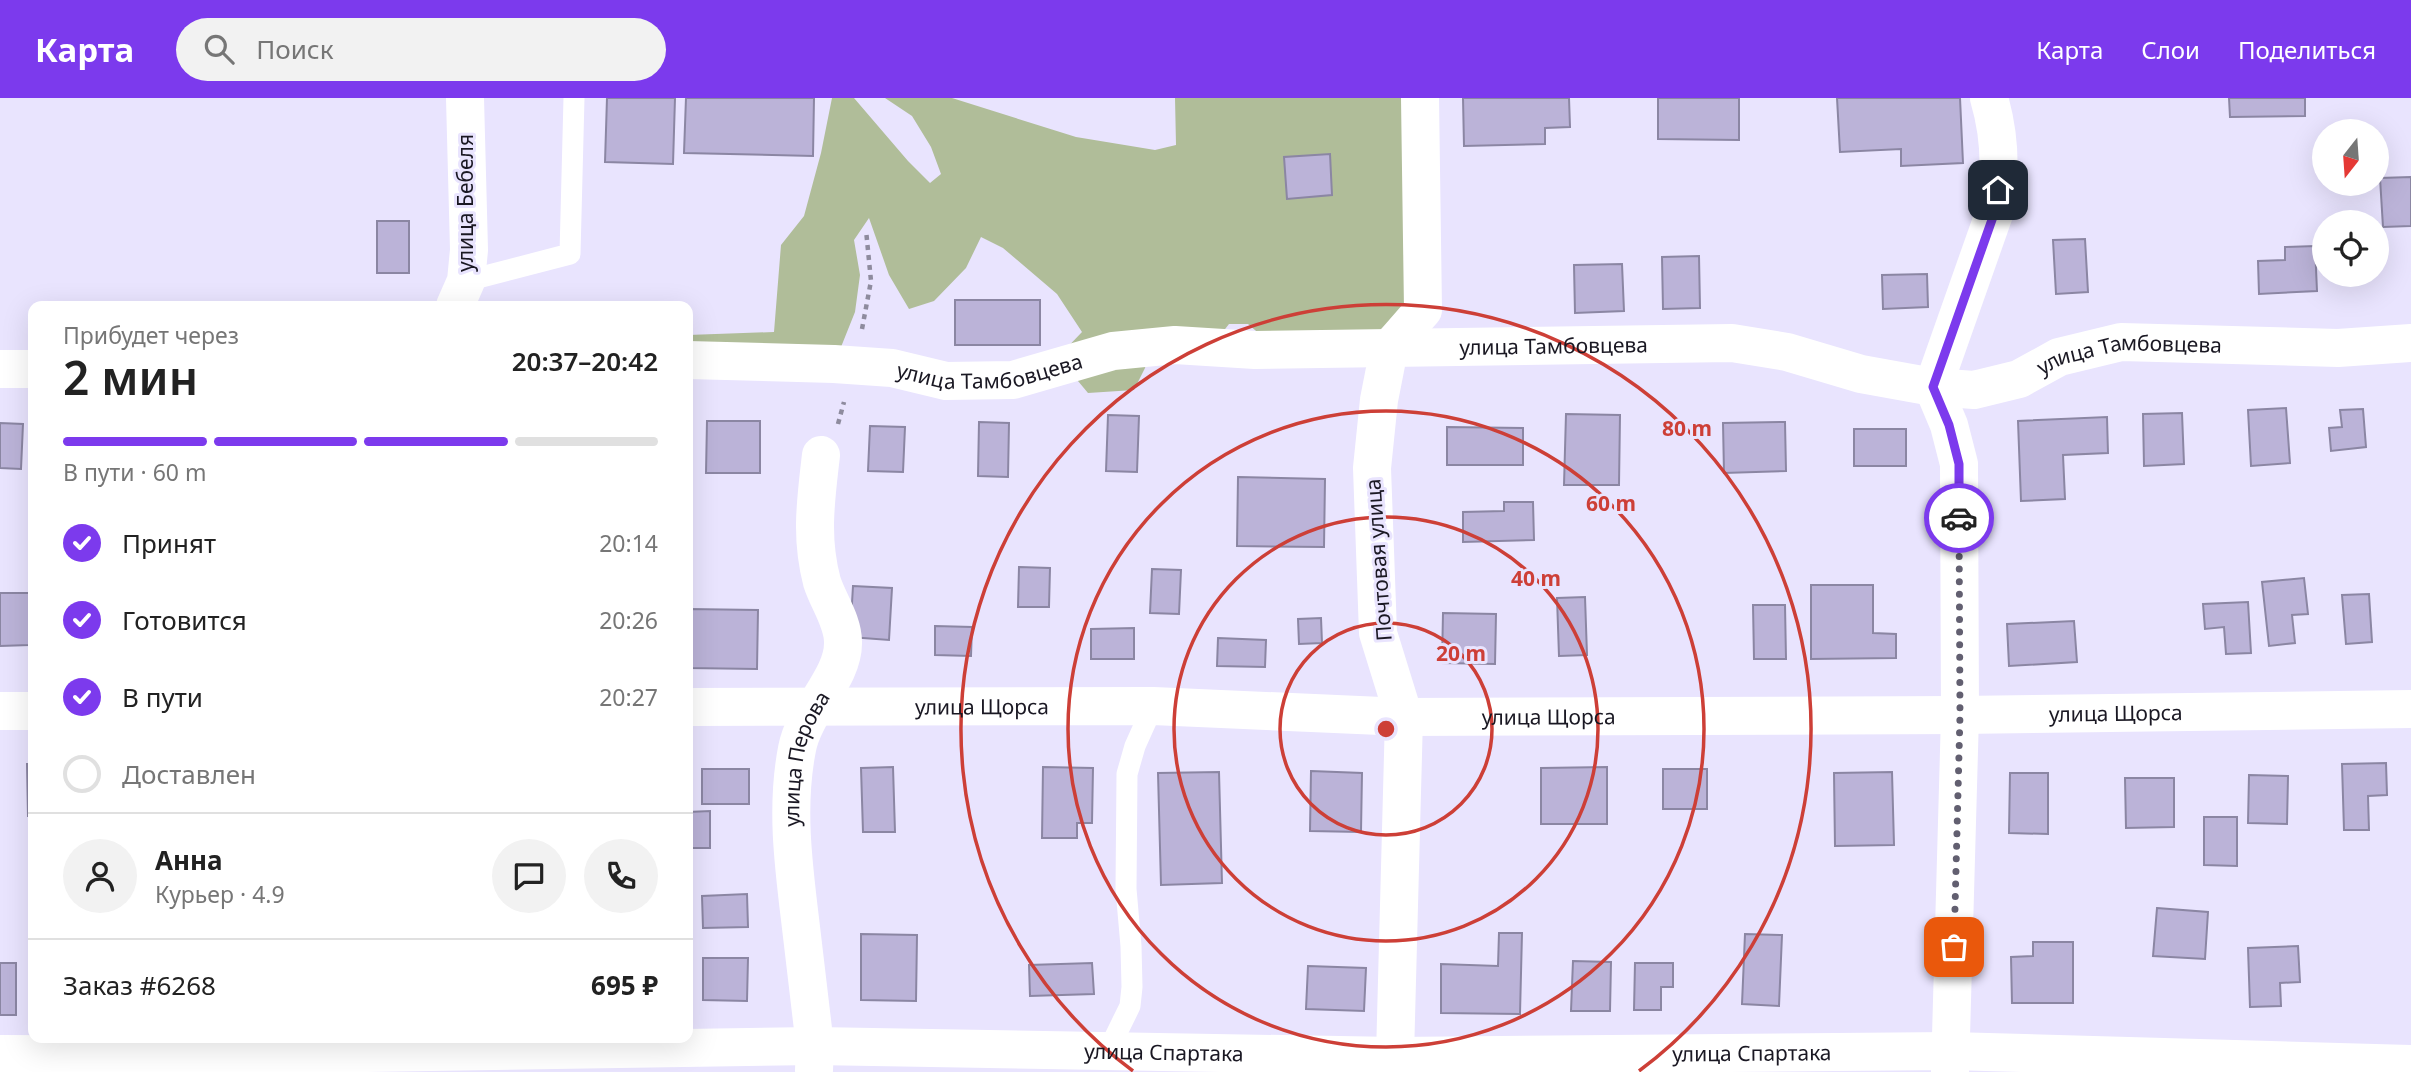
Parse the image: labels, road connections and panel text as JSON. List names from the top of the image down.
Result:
{
  "streets": {
    "street": [
      "улица Бебеля",
      "улица Тамбовцева",
      "Почтовая улица",
      "улица Щорса",
      "улица Перова",
      "улица Спартака"
    ]
  },
  "crossings": [
    ["улица Тамбовцева", "Почтовая улица"],
    ["Почтовая улица", "улица Щорса"],
    ["Почтовая улица", "улица Спартака"],
    ["улица Щорса", "улица Перова"],
    ["улица Перова", "улица Спартака"]
  ],
  "north": "bottom",
  "page": {
    "header": "Карта",
    "search": "Поиск",
    "nav": ["Карта", "Слои", "Поделиться"],
    "heading": ["2 мин", "Прибудет через", "20:37–20:42"],
    "panel": [
      "Анна",
      "Курьер · 4.9",
      "Заказ #6268",
      "695 ₽"
    ],
    "bar": "В пути · 60 m",
    "list": [
      ["Принят", "20:14"],
      ["Готовится", "20:26"],
      ["В пути", "20:27"],
      "Доставлен"
    ]
  },
  "rings": [
    "80 m",
    "60 m",
    "40 m",
    "20 m"
  ]
}
